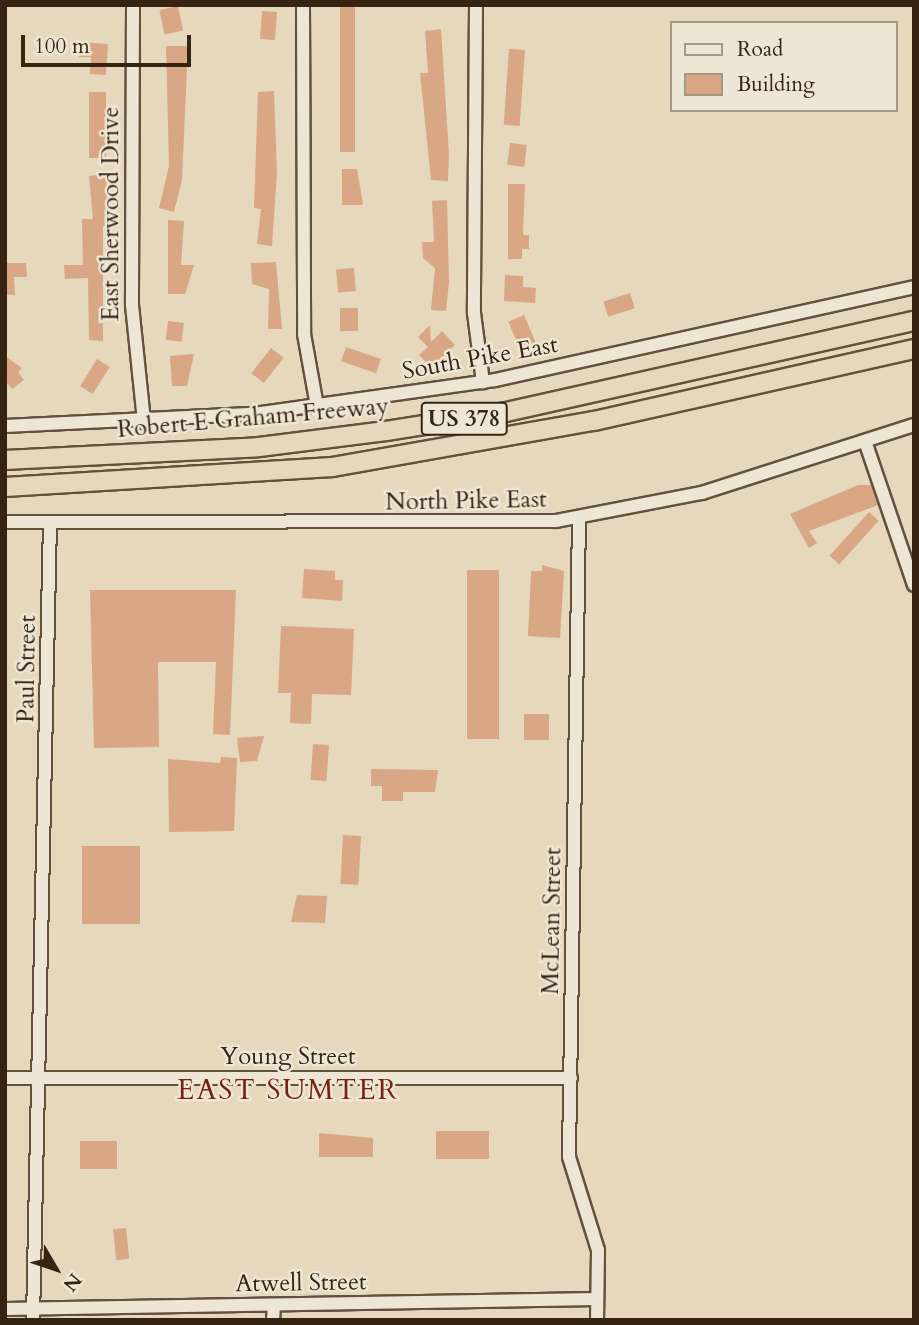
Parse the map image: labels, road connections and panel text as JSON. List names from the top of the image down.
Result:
{
  "streets": {
    "highway": ["Robert E Graham Freeway", "US 378"],
    "street": [
      "East Sherwood Drive",
      "South Pike East",
      "North Pike East",
      "Paul Street",
      "McLean Street",
      "Young Street",
      "Atwell Street"
    ]
  },
  "crossings": [
    ["East Sherwood Drive", "South Pike East"],
    ["North Pike East", "Paul Street"],
    ["North Pike East", "McLean Street"],
    ["Paul Street", "Young Street"],
    ["Paul Street", "Atwell Street"],
    ["McLean Street", "Young Street"],
    ["McLean Street", "Atwell Street"]
  ],
  "districts": ["EAST SUMTER"],
  "legend": ["Road", "Building"],
  "scale_bar": "100 m",
  "north": "bottom right"
}
